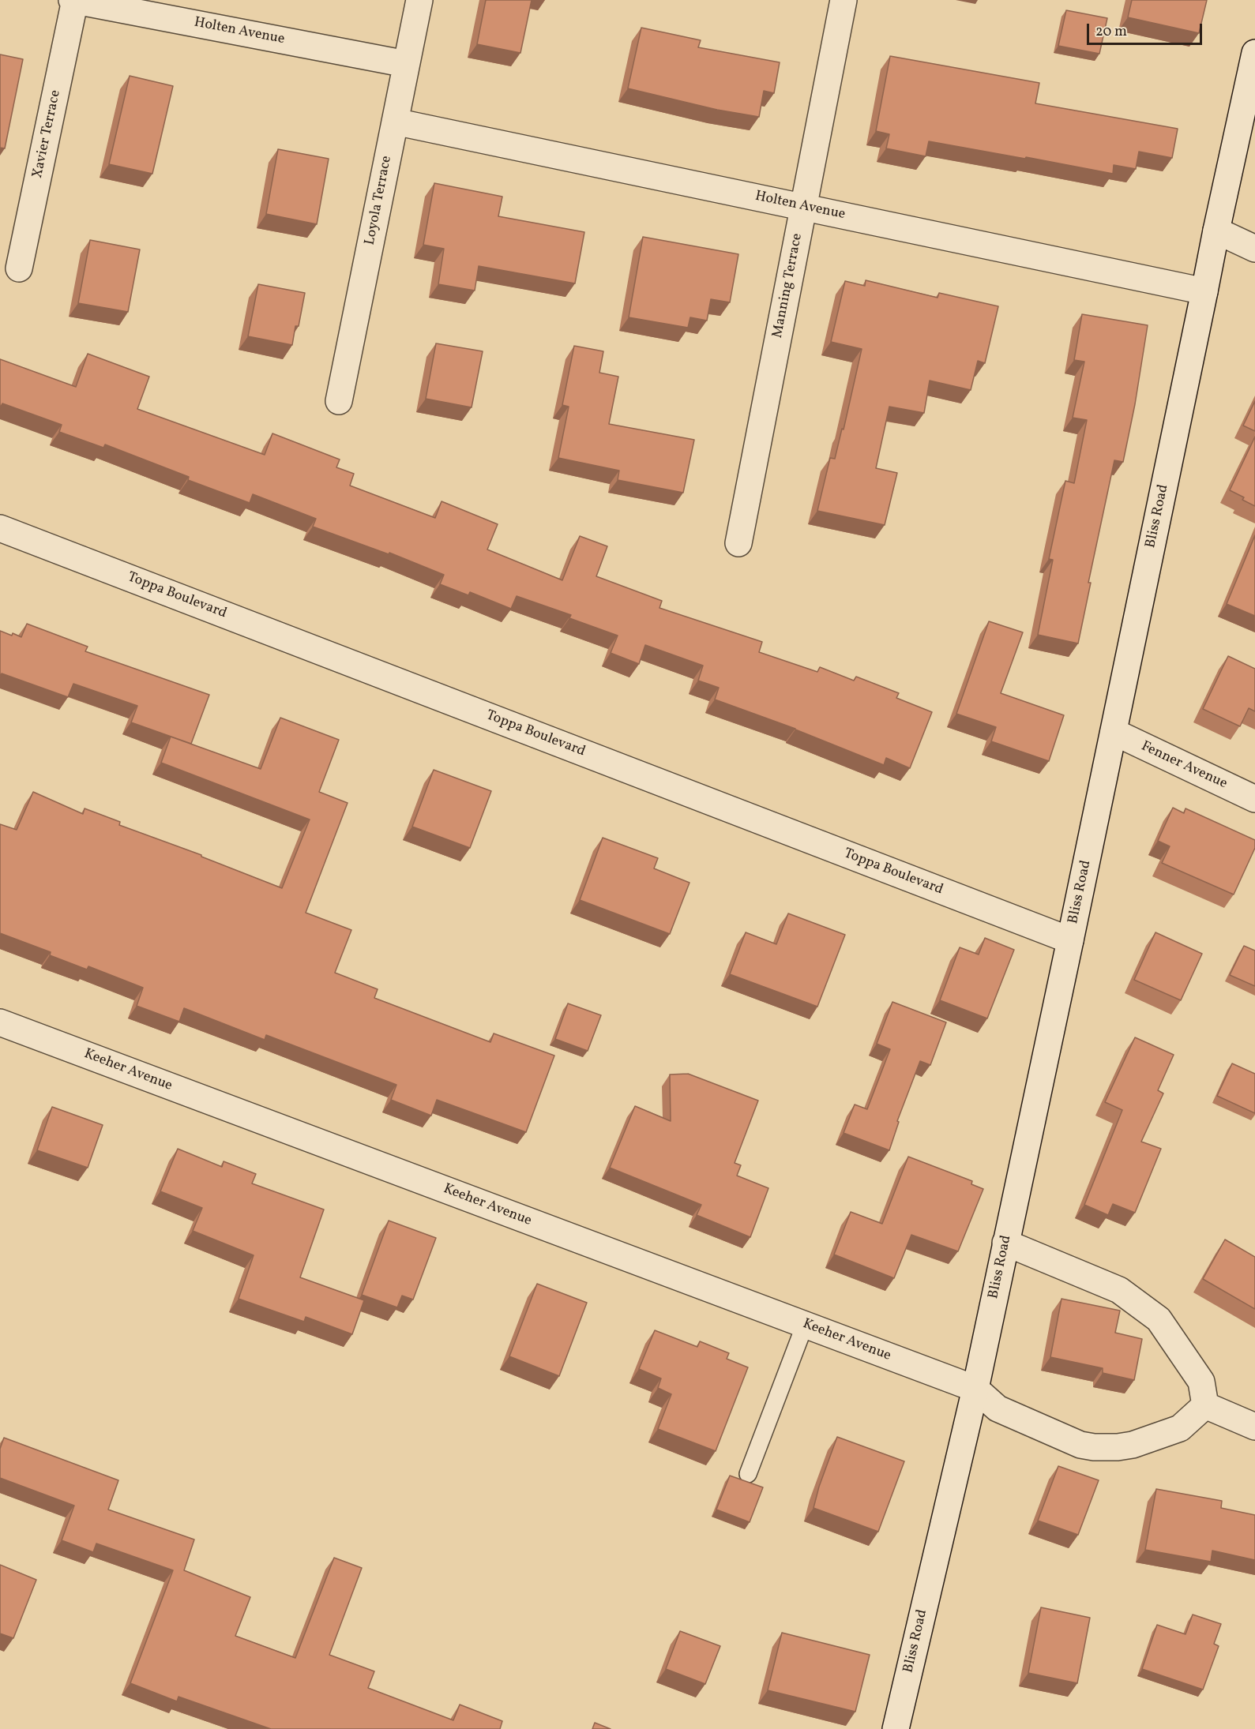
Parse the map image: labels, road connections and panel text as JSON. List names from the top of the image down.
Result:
{
  "streets": {
    "street": [
      "Holten Avenue",
      "Xavier Terrace",
      "Loyola Terrace",
      "Manning Terrace",
      "Bliss Road",
      "Toppa Boulevard",
      "Fenner Avenue",
      "Keeher Avenue"
    ]
  },
  "crossings": [
    ["Holten Avenue", "Xavier Terrace"],
    ["Holten Avenue", "Loyola Terrace"],
    ["Holten Avenue", "Manning Terrace"],
    ["Holten Avenue", "Bliss Road"],
    ["Bliss Road", "Toppa Boulevard"],
    ["Bliss Road", "Fenner Avenue"],
    ["Bliss Road", "Keeher Avenue"]
  ],
  "scale_bar": "20 m"
}
